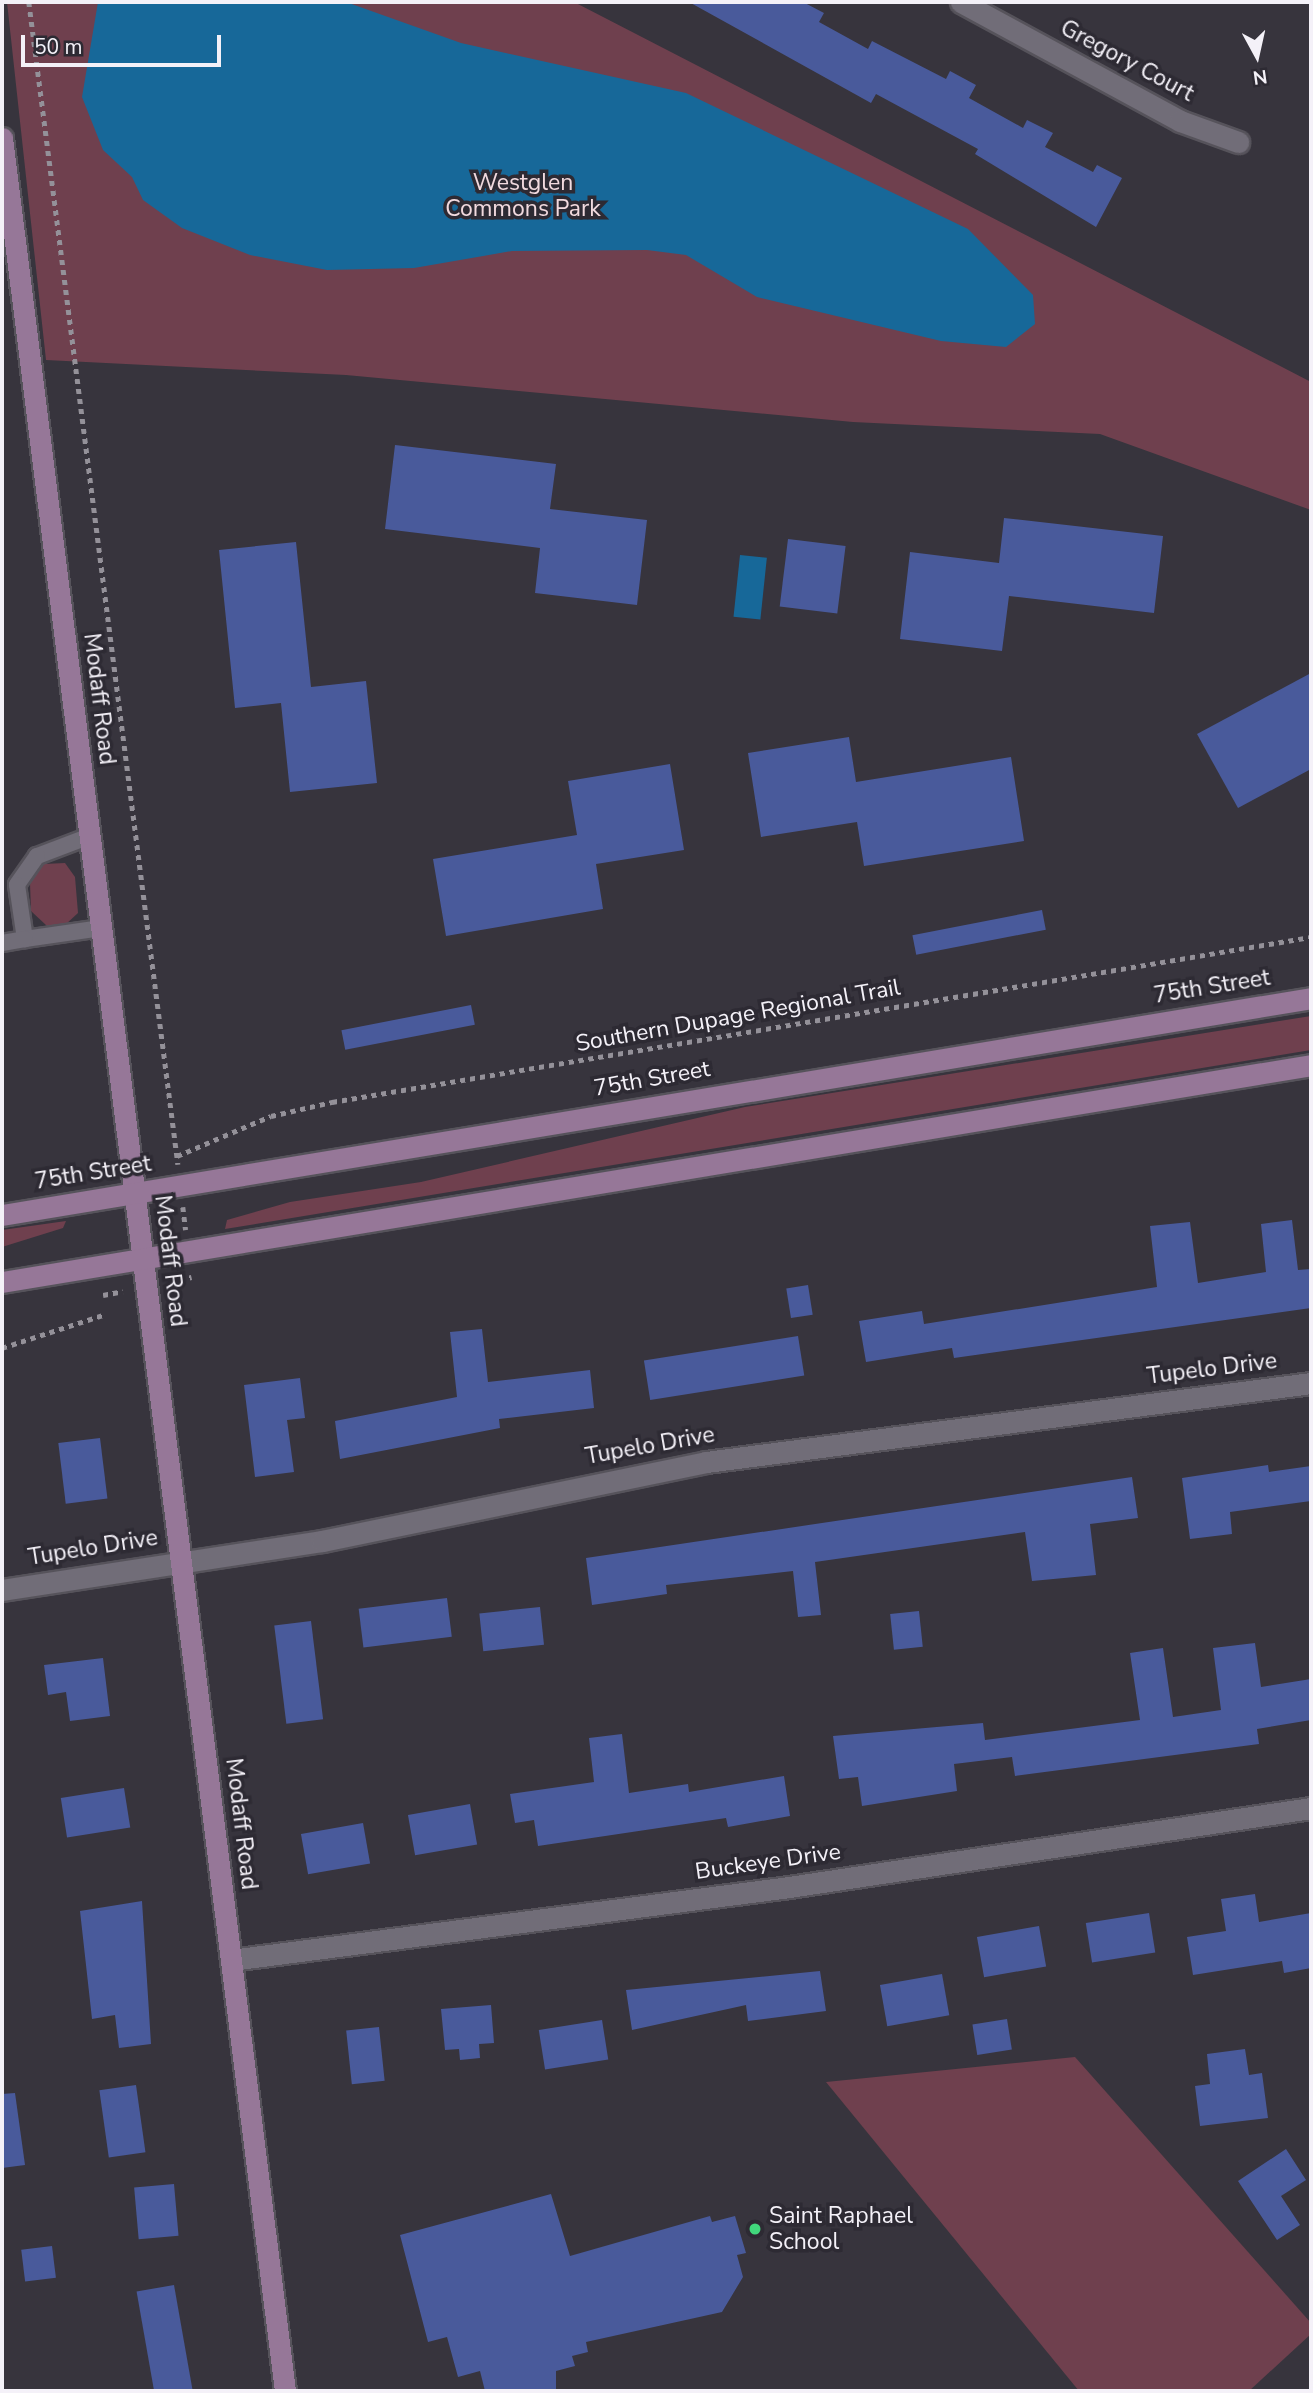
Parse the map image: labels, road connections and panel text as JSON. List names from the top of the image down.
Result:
{
  "streets": {
    "main road": ["Modaff Road", "75th Street"],
    "street": ["Gregory Court", "Tupelo Drive", "Buckeye Drive"],
    "path": ["Southern Dupage Regional Trail"]
  },
  "crossings": [
    ["Modaff Road", "75th Street"],
    ["Modaff Road", "Tupelo Drive"],
    ["Modaff Road", "Buckeye Drive"]
  ],
  "parks": ["Westglen Commons Park"],
  "places": ["Saint Raphael School"],
  "scale_bar": "50 m",
  "north": "bottom"
}
